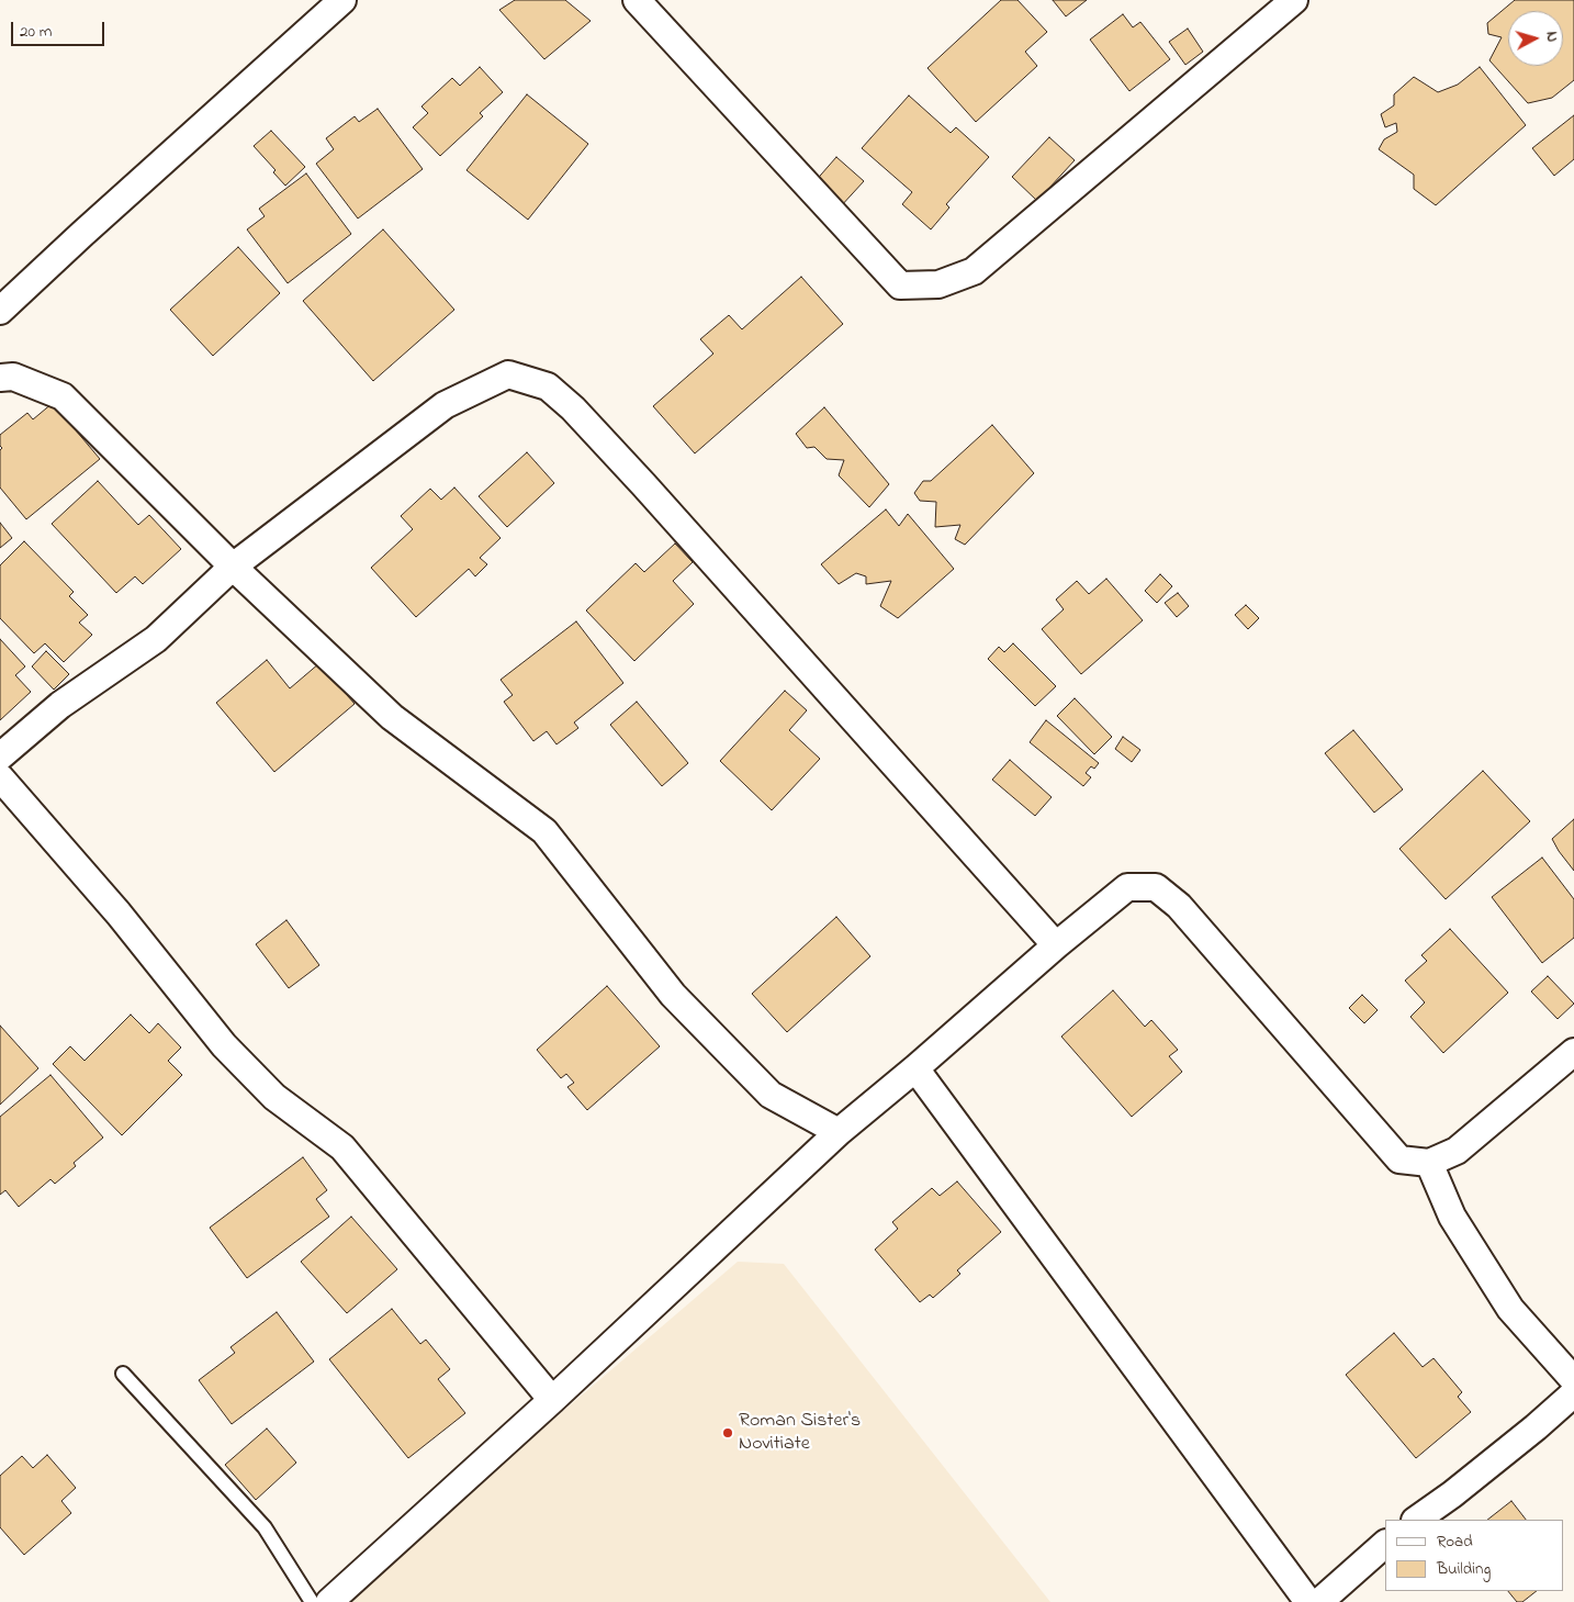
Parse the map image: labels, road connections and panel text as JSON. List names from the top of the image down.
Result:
{
  "places": ["Roman Sister's Novitiate"],
  "legend": ["Road", "Building"],
  "scale_bar": "20 m",
  "north": "right"
}
